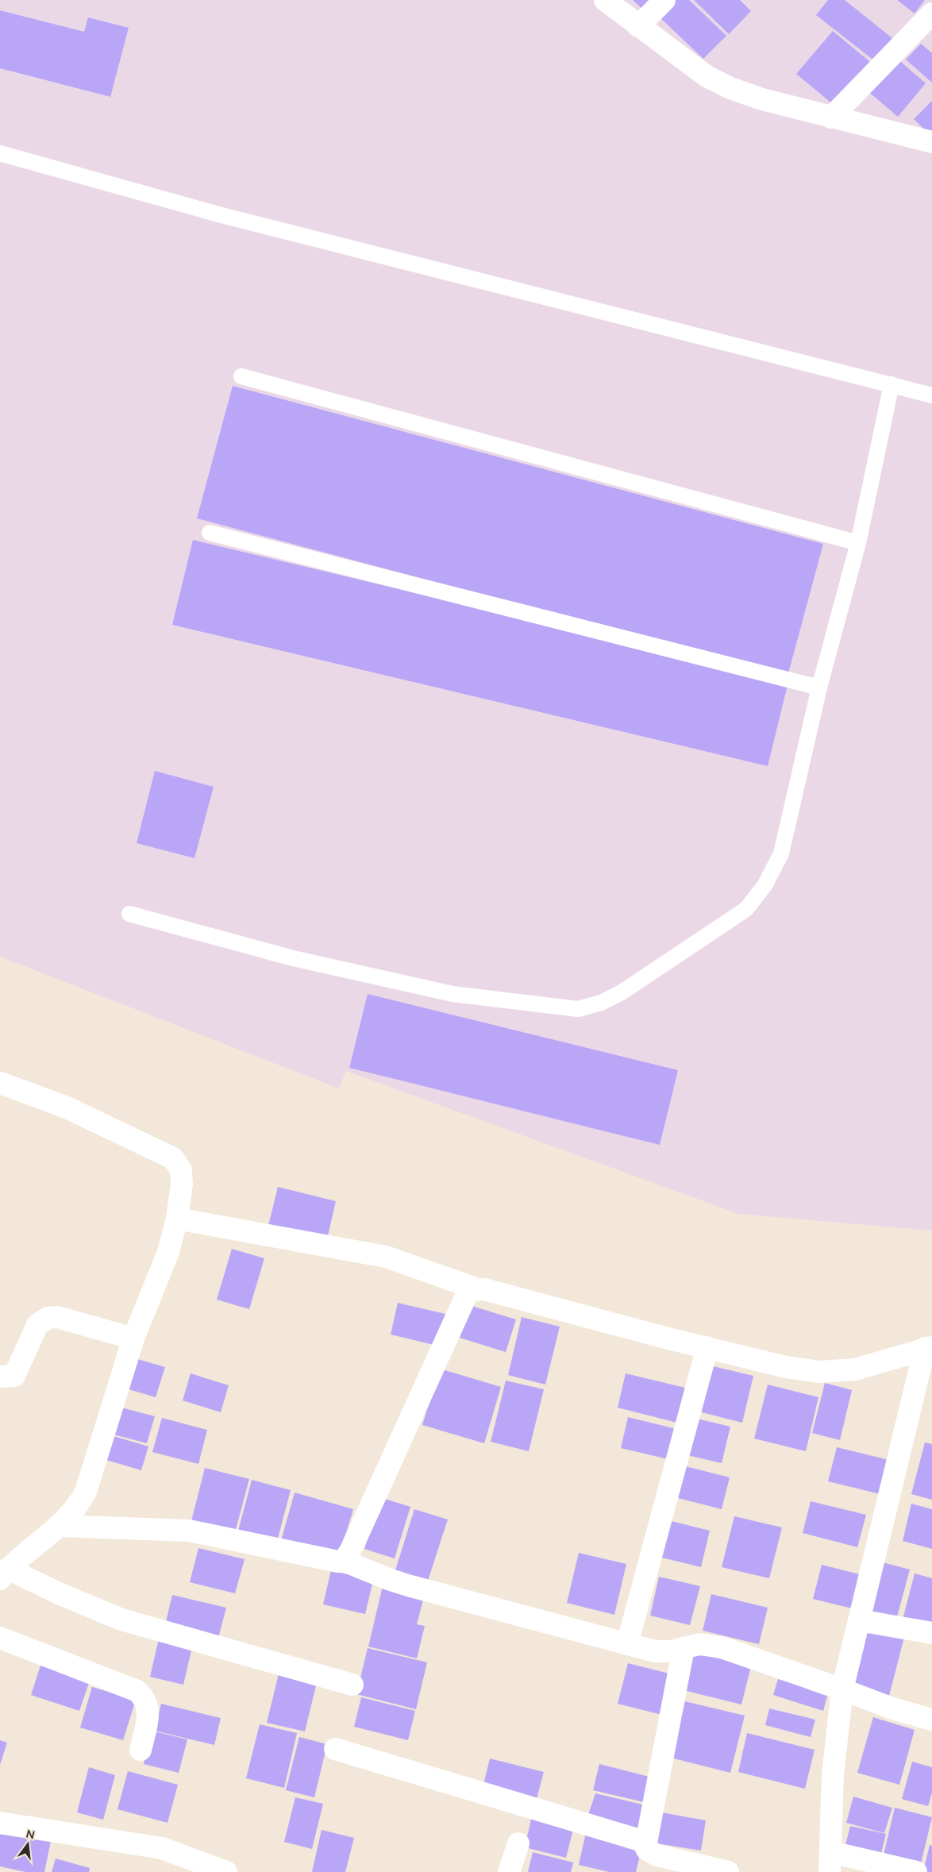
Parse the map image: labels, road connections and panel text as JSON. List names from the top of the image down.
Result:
{
  "north": "top"
}
